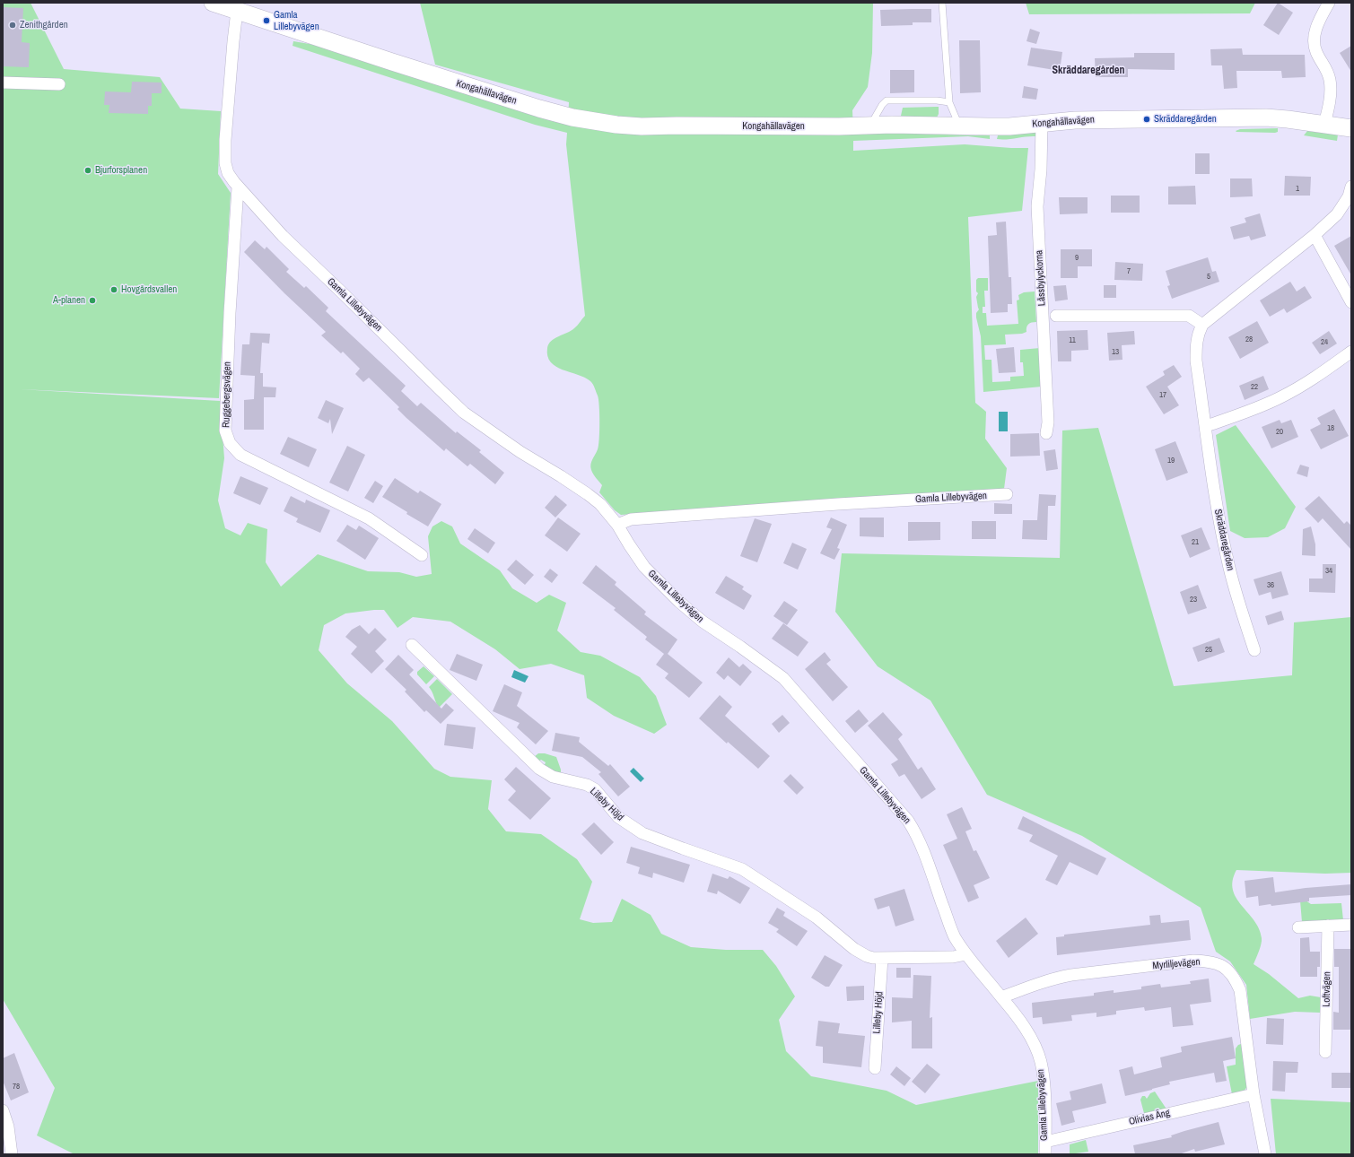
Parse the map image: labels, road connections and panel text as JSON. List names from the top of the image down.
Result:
{
  "streets": {
    "street": [
      "Kongahällavägen",
      "Låssbylyckorna",
      "Gamla Lillebyvägen",
      "Ruggebergsvägen",
      "Skräddaregården",
      "Lilleby Höjd",
      "Myrliljevägen",
      "Loftvägen",
      "Olivias Äng"
    ]
  },
  "crossings": [
    ["Kongahällavägen", "Låssbylyckorna"],
    ["Kongahällavägen", "Gamla Lillebyvägen"],
    ["Gamla Lillebyvägen", "Ruggebergsvägen"],
    ["Gamla Lillebyvägen", "Lilleby Höjd"],
    ["Gamla Lillebyvägen", "Myrliljevägen"],
    ["Gamla Lillebyvägen", "Olivias Äng"],
    ["Myrliljevägen", "Olivias Äng"]
  ],
  "districts": ["Skräddaregården"],
  "places": [
    "Gamla Lillebyvägen",
    "Zenithgården",
    "Skräddaregården",
    "Bjurforsplanen",
    "Hovgårdsvallen",
    "A-planen"
  ],
  "house_numbers": [
    "1",
    "9",
    "7",
    "5",
    "28",
    "11",
    "24",
    "13",
    "22",
    "17",
    "18",
    "20",
    "19",
    "21",
    "34",
    "36",
    "23",
    "25",
    "78"
  ]
}
